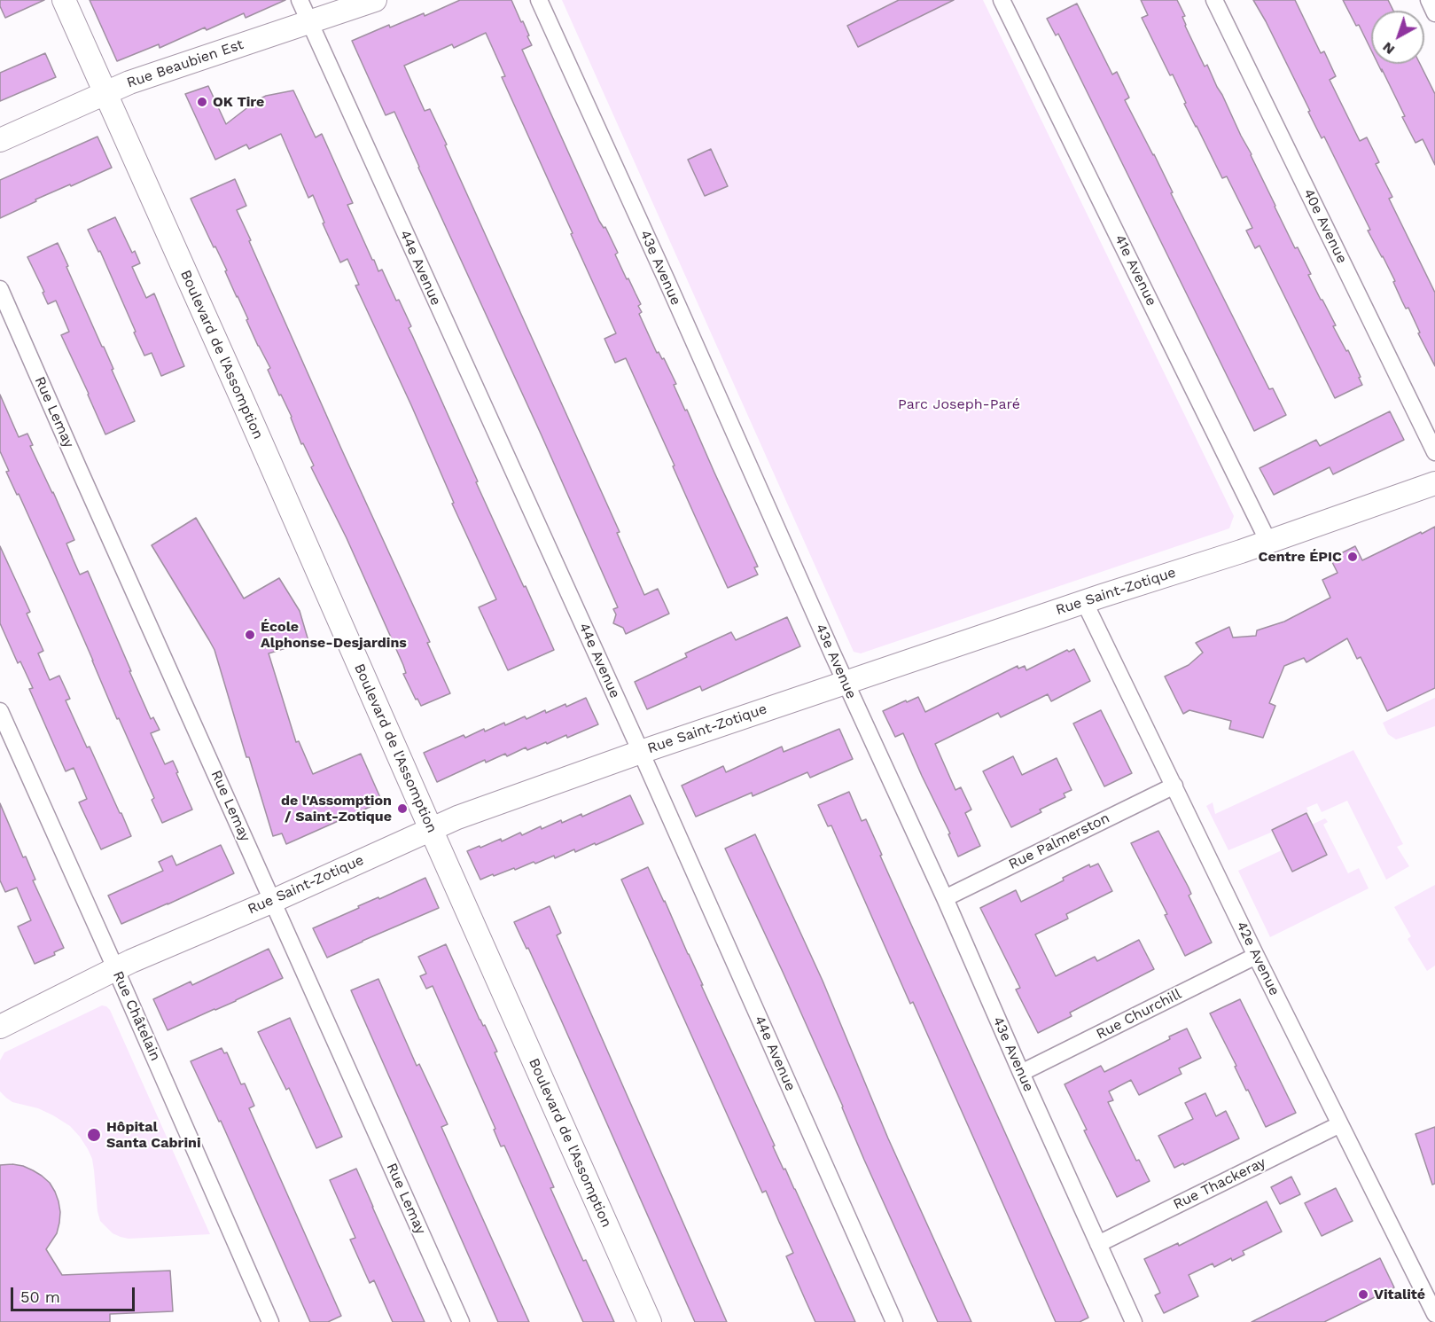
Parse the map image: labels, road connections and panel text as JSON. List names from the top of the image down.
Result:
{
  "streets": {
    "street": [
      "Rue Beaubien Est",
      "40e Avenue",
      "44e Avenue",
      "43e Avenue",
      "41e Avenue",
      "Boulevard de l'Assomption",
      "Rue Lemay",
      "Rue Saint-Zotique",
      "Rue Palmerston",
      "42e Avenue",
      "Rue Churchill",
      "Rue Châtelain",
      "Rue Thackeray"
    ]
  },
  "crossings": [
    ["Rue Beaubien Est", "44e Avenue"],
    ["Rue Beaubien Est", "Boulevard de l'Assomption"],
    ["44e Avenue", "Rue Saint-Zotique"],
    ["43e Avenue", "Rue Saint-Zotique"],
    ["43e Avenue", "Rue Palmerston"],
    ["43e Avenue", "Rue Churchill"],
    ["43e Avenue", "Rue Thackeray"],
    ["41e Avenue", "Rue Saint-Zotique"],
    ["Boulevard de l'Assomption", "Rue Saint-Zotique"],
    ["Rue Lemay", "Rue Saint-Zotique"],
    ["Rue Saint-Zotique", "42e Avenue"],
    ["Rue Saint-Zotique", "Rue Châtelain"],
    ["Rue Palmerston", "42e Avenue"],
    ["42e Avenue", "Rue Churchill"],
    ["42e Avenue", "Rue Thackeray"]
  ],
  "parks": ["Parc Joseph-Paré"],
  "places": [
    "OK Tire",
    "Centre ÉPIC",
    "École Alphonse-Desjardins",
    "de l'Assomption / Saint-Zotique",
    "Hôpital Santa Cabrini",
    "Vitalité"
  ],
  "scale_bar": "50 m",
  "north": "bottom left"
}
